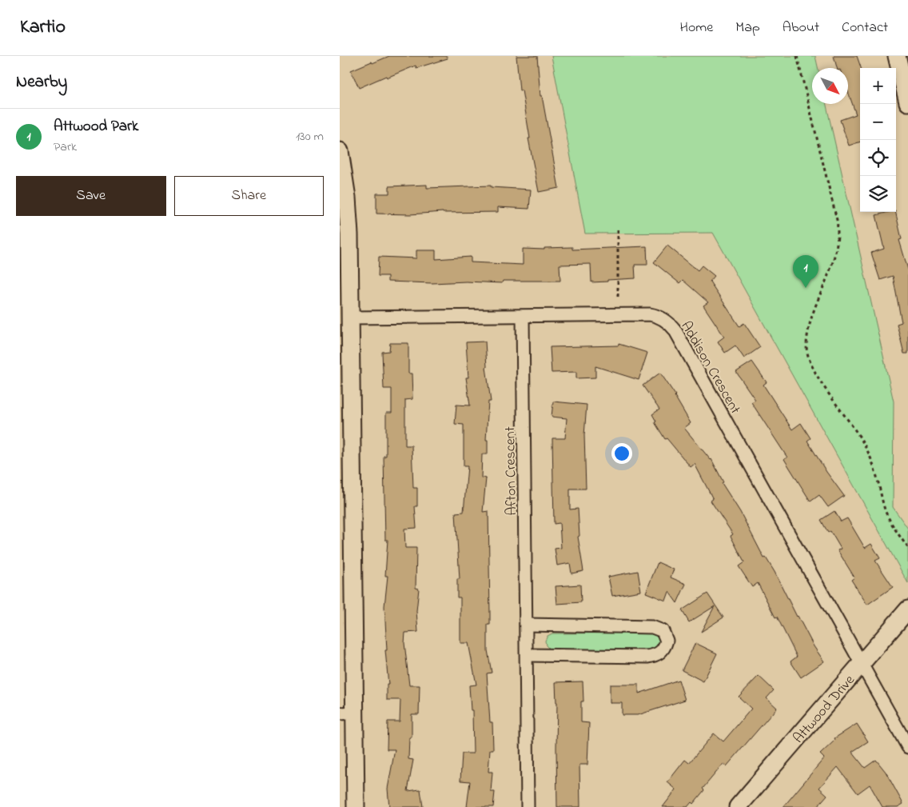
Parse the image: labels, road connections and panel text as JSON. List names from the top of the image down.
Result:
{
  "streets": {
    "street": ["Addison Crescent", "Afton Crescent", "Attwood Drive"]
  },
  "crossings": [
    ["Addison Crescent", "Afton Crescent"],
    ["Addison Crescent", "Attwood Drive"]
  ],
  "north": "bottom right",
  "page": {
    "header": "Kartio",
    "nav": [
      "Home",
      "Map",
      "About",
      "Contact"
    ],
    "heading": "Nearby",
    "map_buttons": ["+", "−"],
    "list": [
      {
        "mark": "1",
        "name": "Attwood Park",
        "note": "Park",
        "value": "130 m"
      }
    ],
    "buttons": ["Save", "Share"],
    "pins": "1"
  }
}
